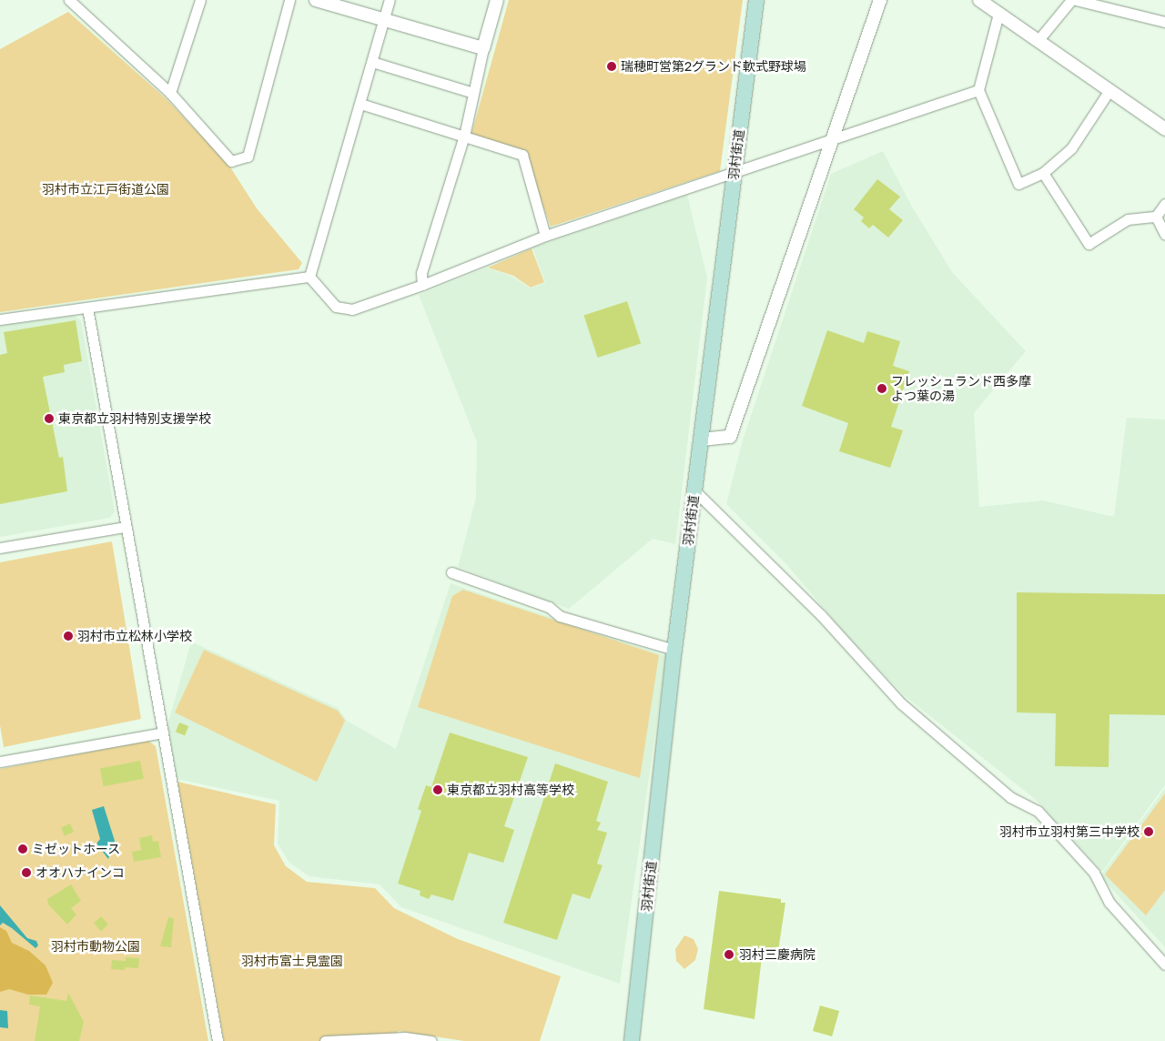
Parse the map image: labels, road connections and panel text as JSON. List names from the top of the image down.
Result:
{
  "streets": {
    "main road": ["羽村街道"]
  },
  "parks": ["羽村市立江戸街道公園", "羽村市動物公園", "羽村市富士見霊園"],
  "places": [
    "瑞穂町営第2グランド軟式野球場",
    "フレッシュランド西多摩 よつ葉の湯",
    "東京都立羽村特別支援学校",
    "羽村市立松林小学校",
    "東京都立羽村高等学校",
    "羽村市立羽村第三中学校",
    "ミゼットホース",
    "オオハナインコ",
    "羽村三慶病院"
  ]
}
